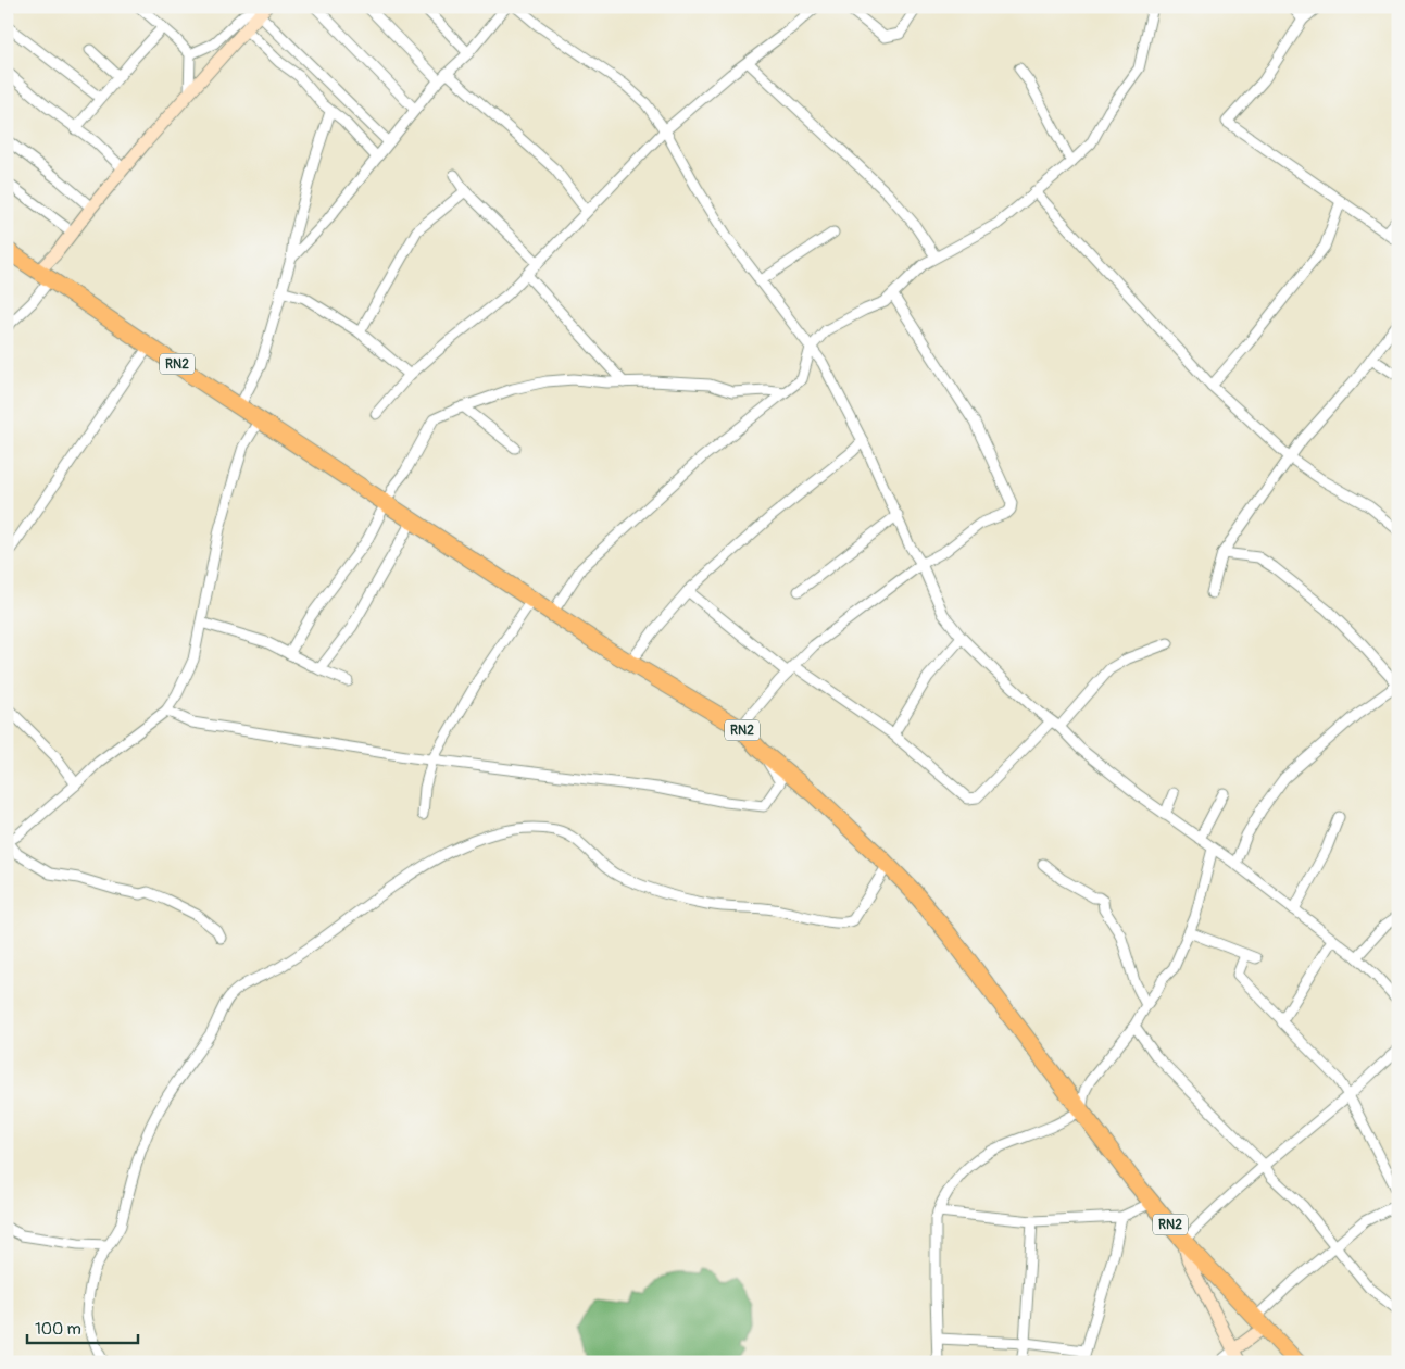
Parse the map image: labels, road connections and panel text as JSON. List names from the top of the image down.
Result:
{
  "streets": {
    "highway": ["RN2"]
  },
  "scale_bar": "100 m"
}
